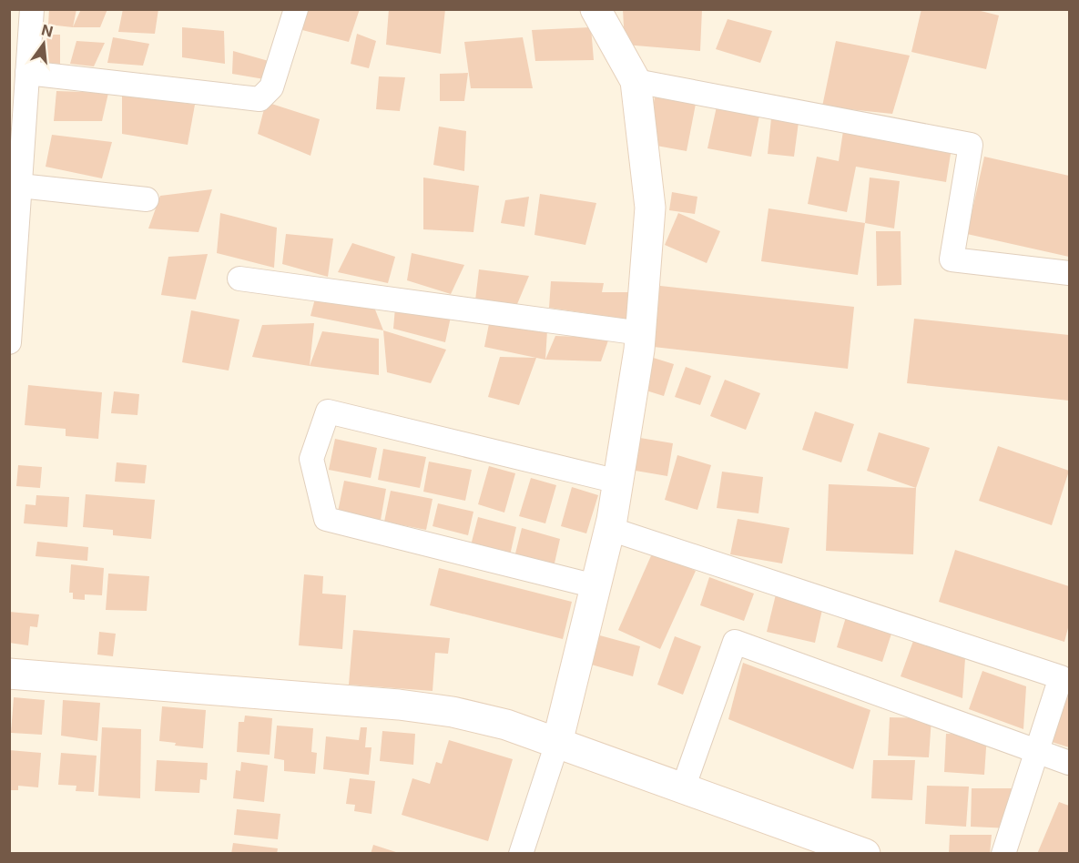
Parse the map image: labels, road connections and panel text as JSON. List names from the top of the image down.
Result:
{
  "north": "top"
}
